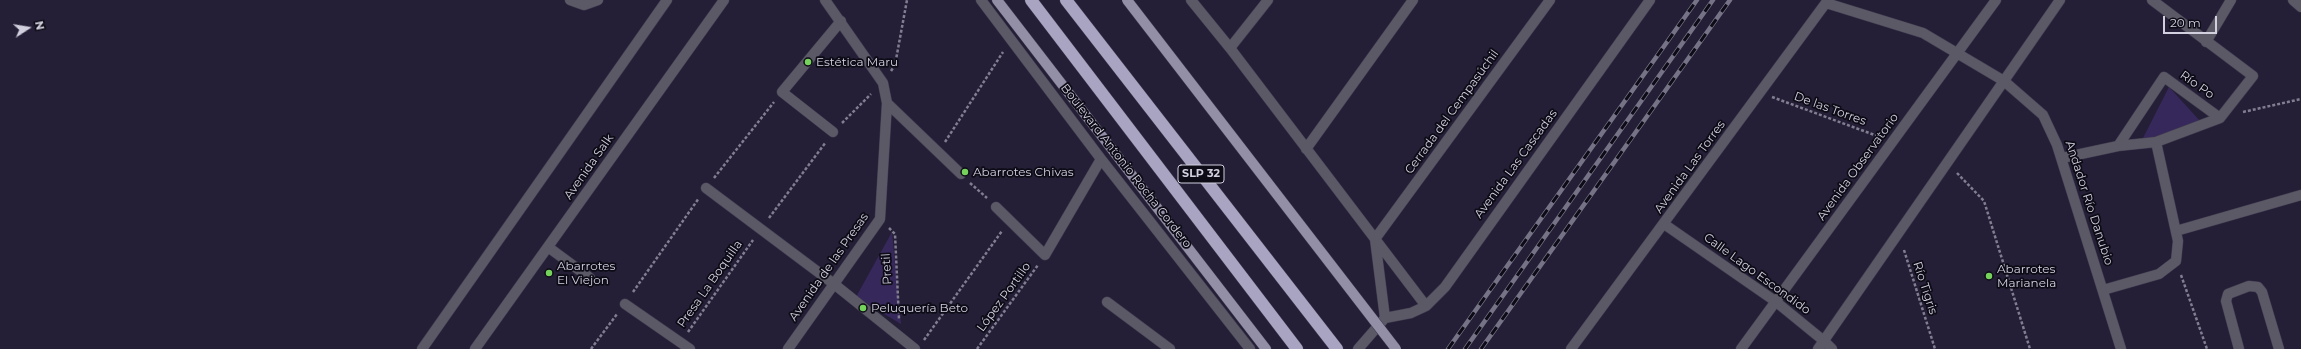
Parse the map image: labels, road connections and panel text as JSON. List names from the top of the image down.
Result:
{
  "streets": {
    "highway": ["Boulevard Antonio Rocha Cordero", "SLP 32"],
    "street": [
      "Río Po",
      "Cerrada del Cempasúchil",
      "Avenida Las Cascadas",
      "Avenida Salk",
      "Avenida Las Torres",
      "Avenida Observatorio",
      "Andador Río Danubio",
      "Avenida de las Presas",
      "Calle Lago Escondido"
    ],
    "path": [
      "De las Torres",
      "Pretil",
      "Presa La Boquilla",
      "Río Tigris",
      "López Portillo"
    ]
  },
  "crossings": [
    ["De las Torres", "Avenida Las Torres"],
    ["De las Torres", "Avenida Observatorio"],
    ["Avenida Las Torres", "Andador Río Danubio"],
    ["Avenida Las Torres", "Calle Lago Escondido"],
    ["Avenida Observatorio", "Andador Río Danubio"],
    ["Avenida Observatorio", "Calle Lago Escondido"],
    ["Avenida de las Presas", "Pretil"]
  ],
  "places": [
    "Estética Maru",
    "Abarrotes Chivas",
    "Abarrotes El Viejon",
    "Abarrotes Marianela",
    "Peluquería Beto"
  ],
  "scale_bar": "20 m",
  "north": "right"
}
